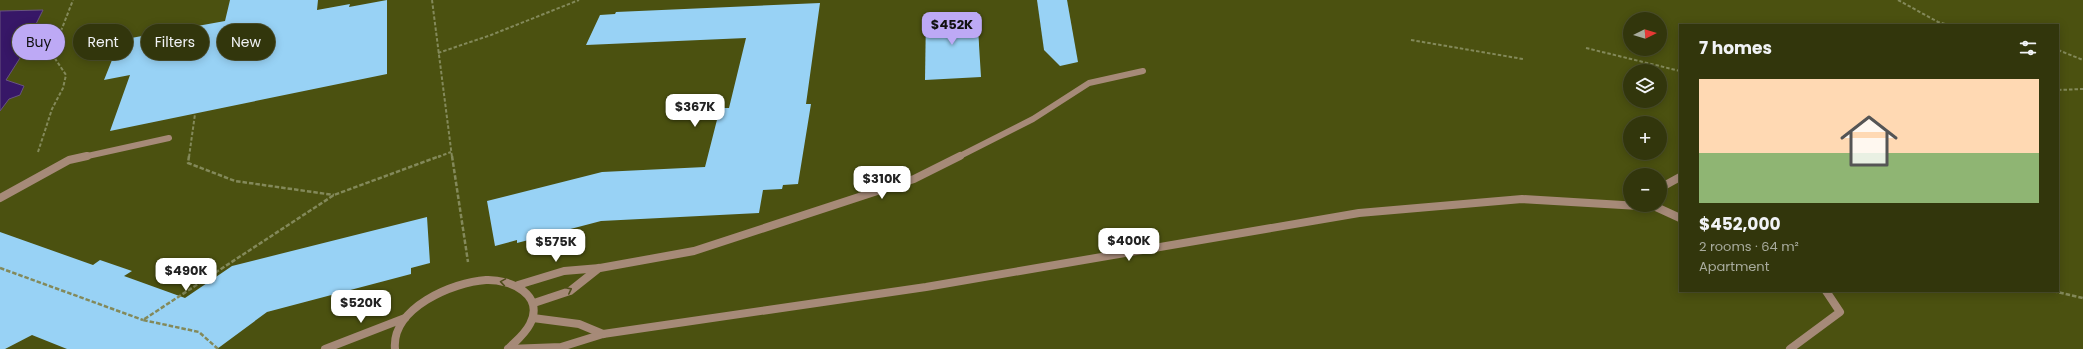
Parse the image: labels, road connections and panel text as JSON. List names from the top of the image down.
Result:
{
  "north": "right",
  "page": {
    "map_buttons": ["+", "−"],
    "price": [
      "$452K",
      "$367K",
      "$310K",
      "$400K",
      "$575K",
      "$490K",
      "$520K"
    ],
    "chip": [
      "Buy",
      "Rent",
      "Filters",
      "New"
    ],
    "heading": "7 homes",
    "list": [
      {
        "name": "$452,000",
        "note": "2 rooms · 64 m² · Apartment"
      }
    ]
  }
}
